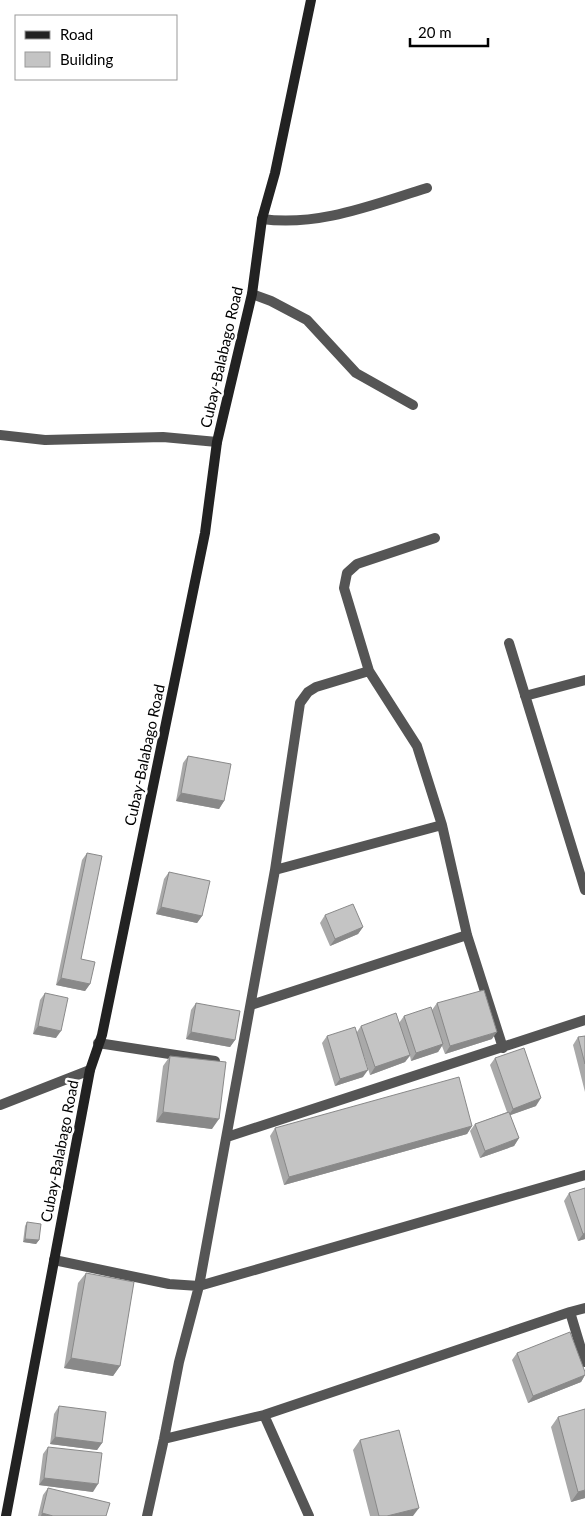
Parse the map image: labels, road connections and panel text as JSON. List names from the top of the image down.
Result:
{
  "streets": {
    "main road": ["Cubay-Balabago Road"]
  },
  "legend": ["Road", "Building"],
  "scale_bar": "20 m"
}
